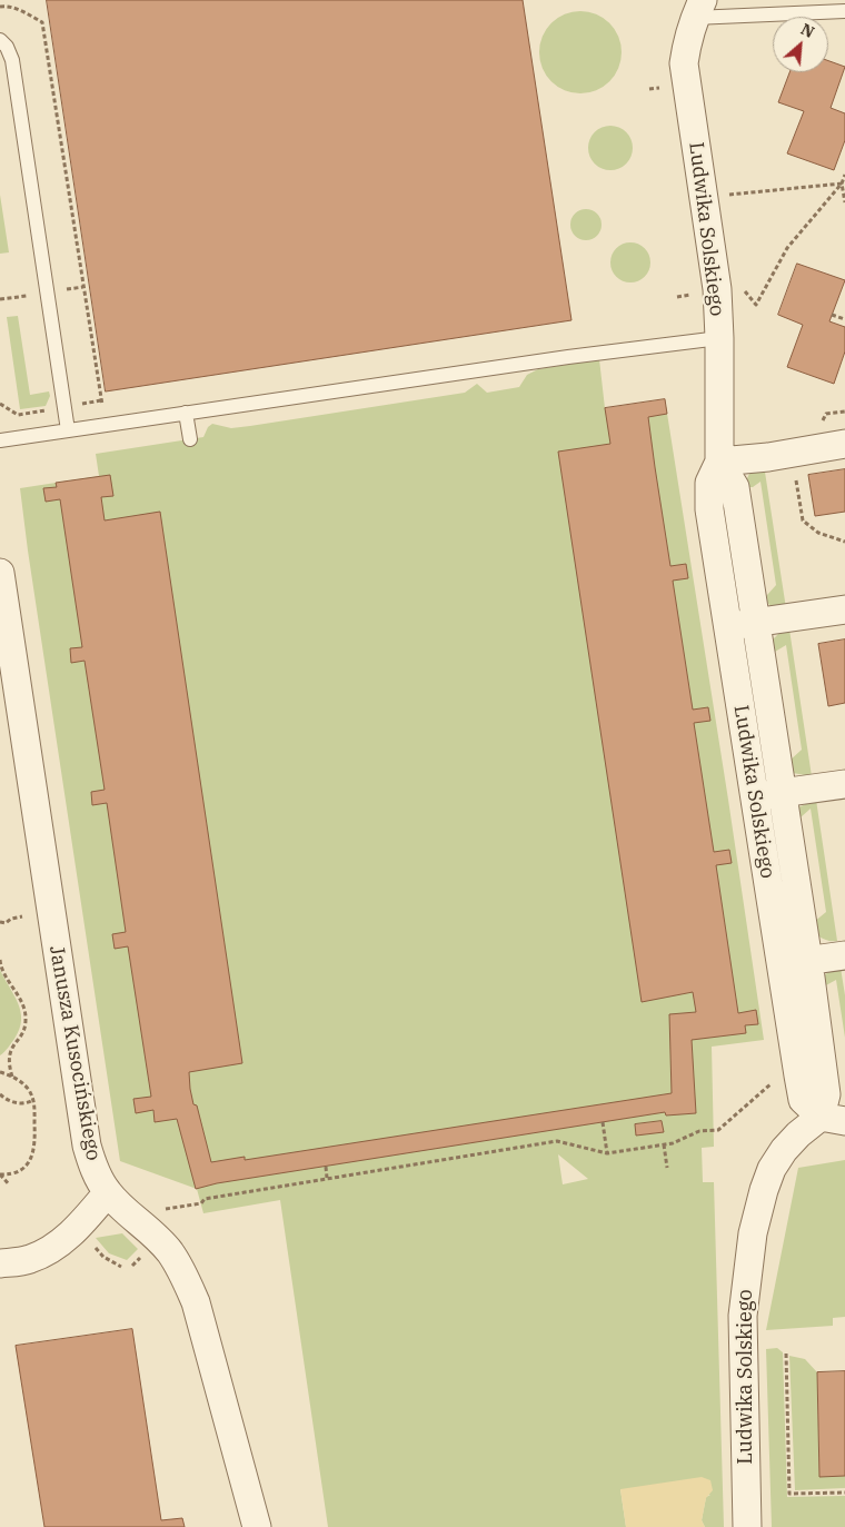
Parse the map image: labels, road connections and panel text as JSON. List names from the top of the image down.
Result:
{
  "streets": {
    "street": ["Ludwika Solskiego", "Janusza Kusocińskiego"]
  },
  "north": "top right"
}
